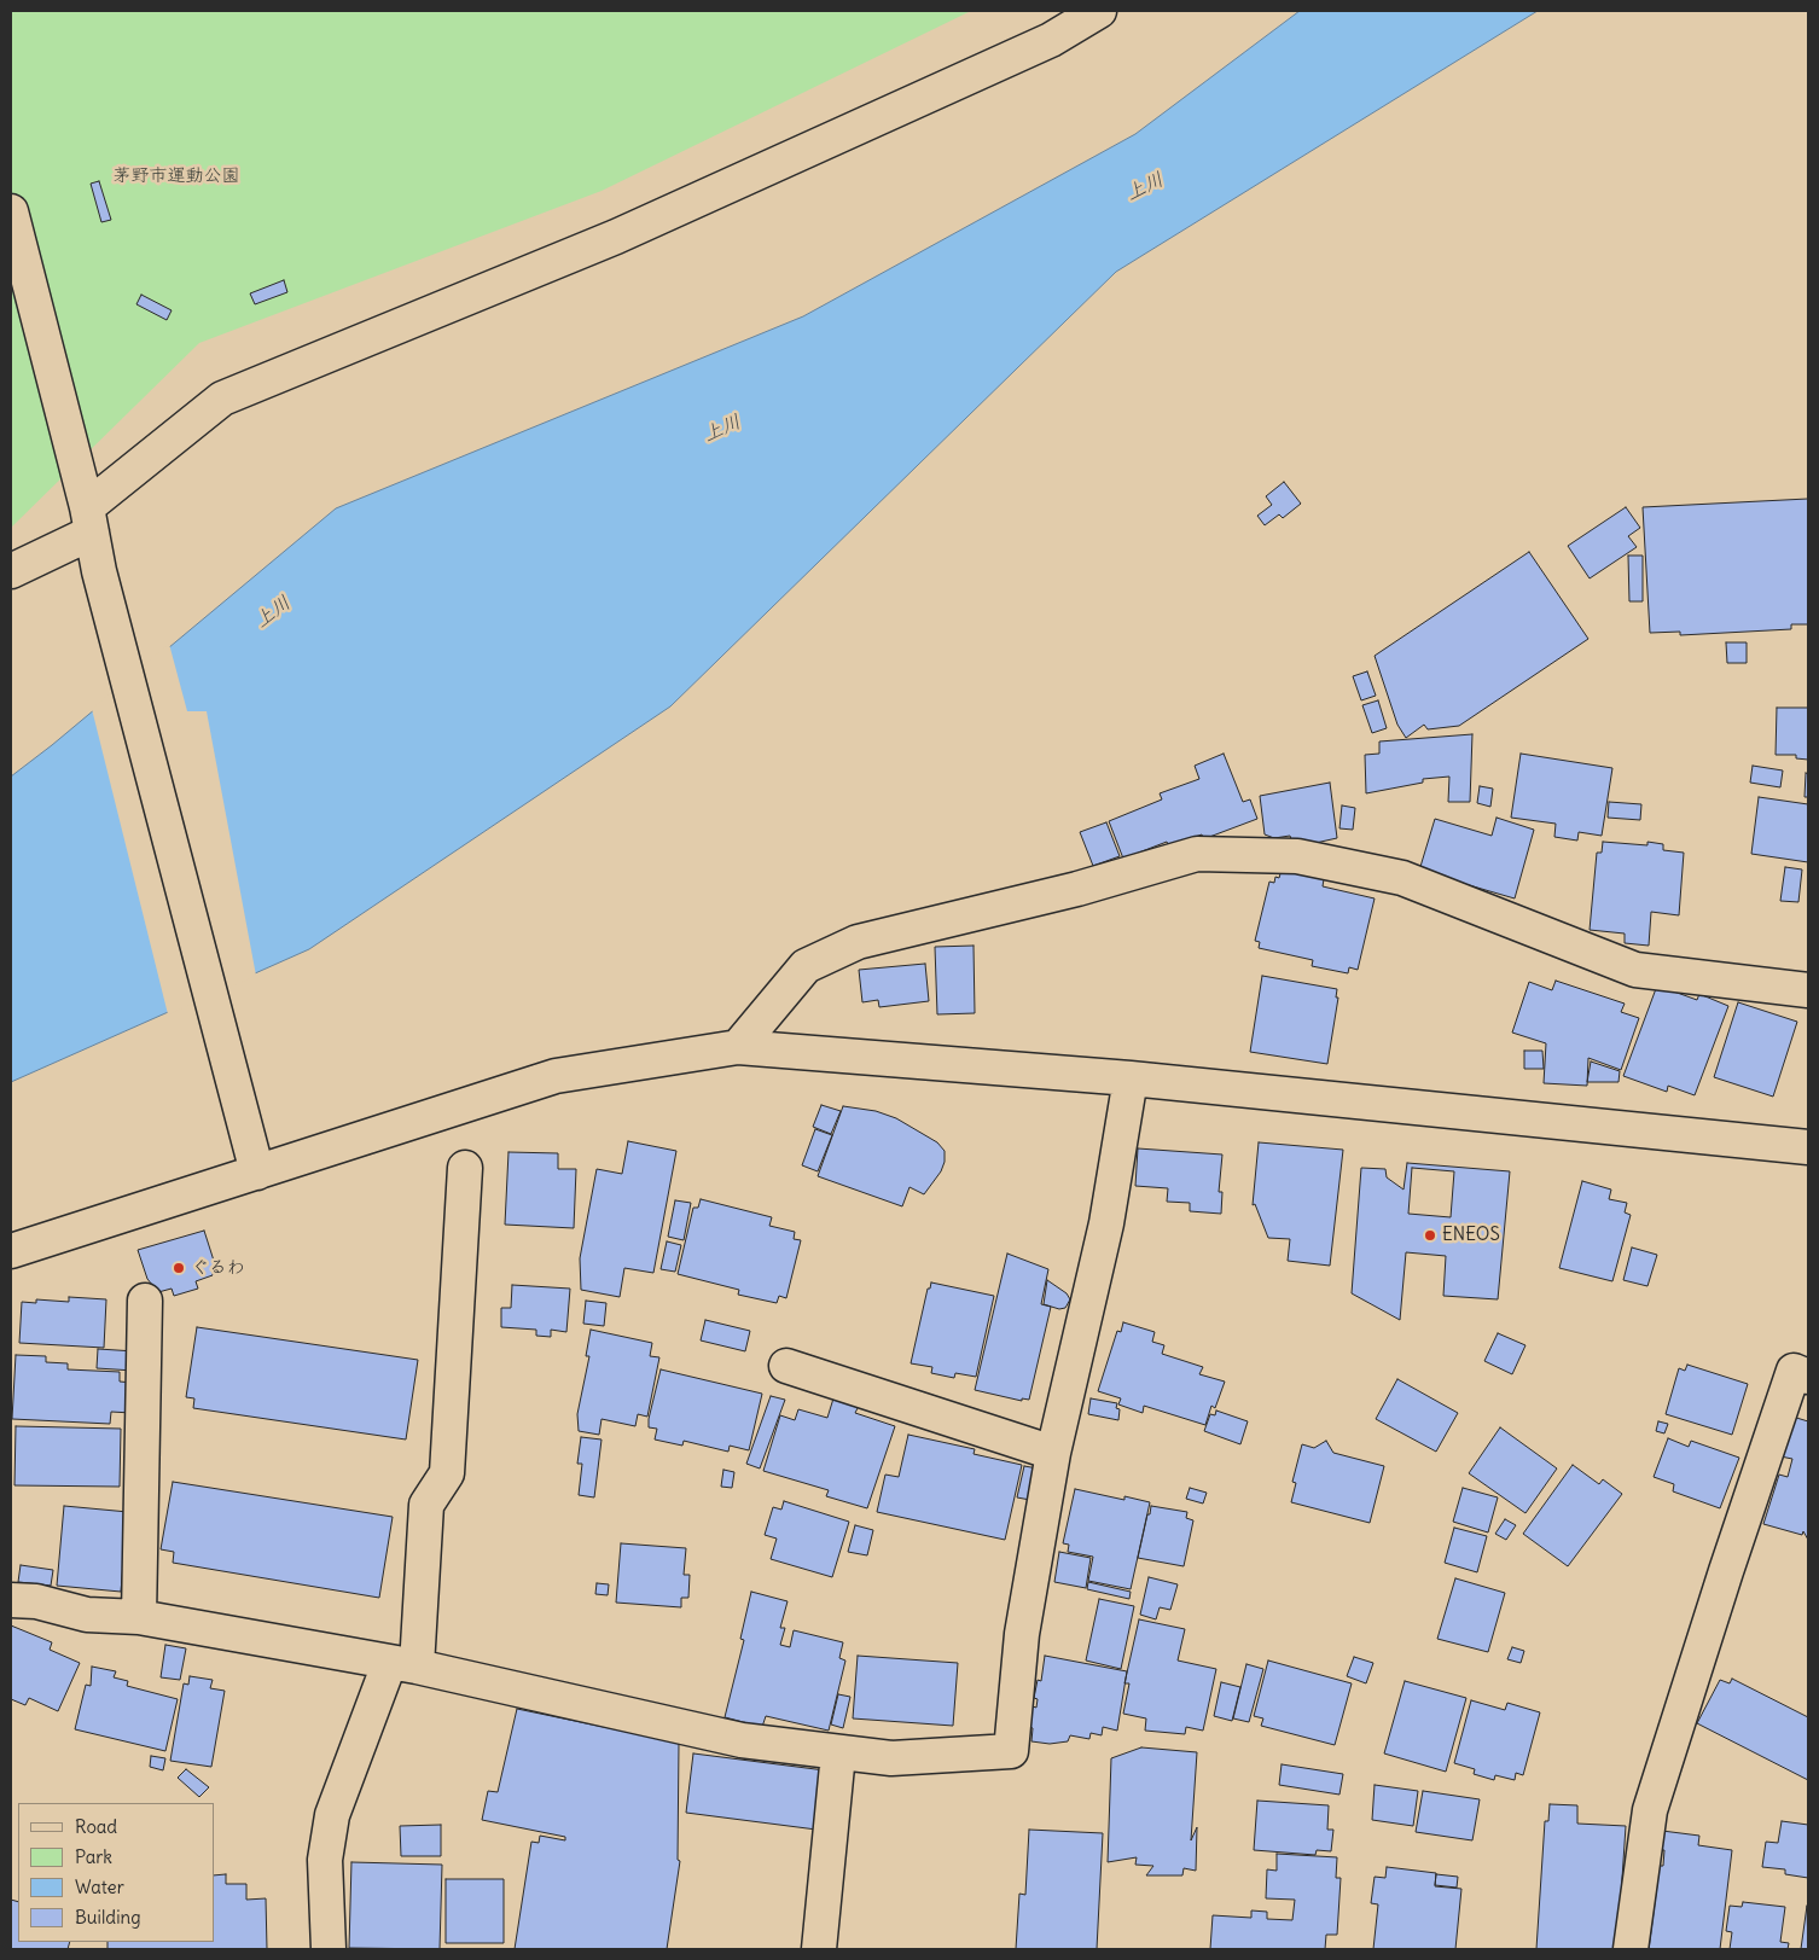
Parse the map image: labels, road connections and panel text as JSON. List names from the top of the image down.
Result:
{
  "water": ["上川"],
  "parks": ["茅野市運動公園"],
  "places": ["ENEOS", "ぐるわ"],
  "legend": [
    "Road",
    "Park",
    "Water",
    "Building"
  ]
}
